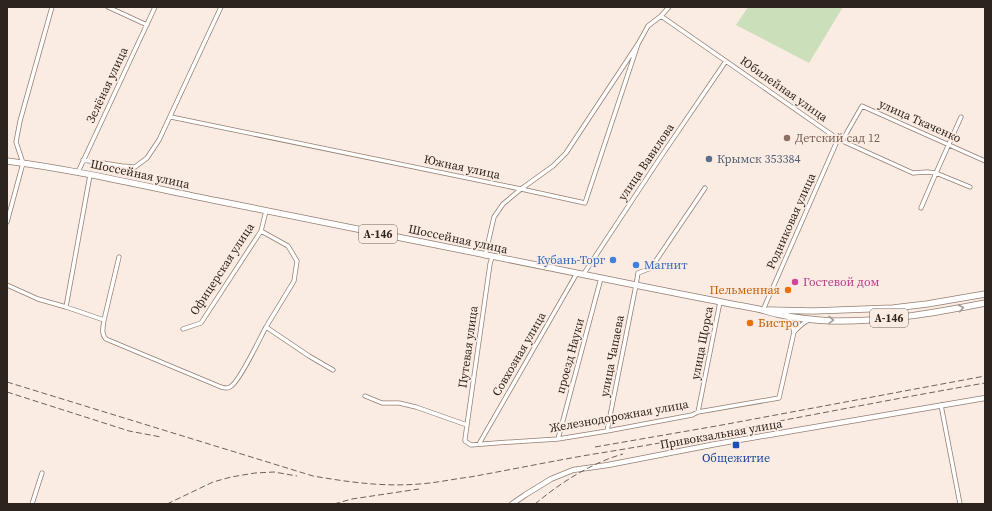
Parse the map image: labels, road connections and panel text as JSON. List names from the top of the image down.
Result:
{
  "streets": {
    "highway": ["Шоссейная улица", "А-146"],
    "main road": ["Привокзальная улица"],
    "street": [
      "Зелёная улица",
      "Юбилейная улица",
      "улица Ткаченко",
      "улица Вавилова",
      "Южная улица",
      "Родниковая улица",
      "Офицерская улица",
      "улица Щорса",
      "Путевая улица",
      "Совхозная улица",
      "проезд Науки",
      "улица Чапаева",
      "Железнодорожная улица"
    ]
  },
  "crossings": [
    ["Зелёная улица", "Шоссейная улица"],
    ["Юбилейная улица", "улица Ткаченко"],
    ["Юбилейная улица", "улица Вавилова"],
    ["Юбилейная улица", "Родниковая улица"],
    ["улица Ткаченко", "Родниковая улица"],
    ["улица Вавилова", "Шоссейная улица"],
    ["Шоссейная улица", "Родниковая улица"],
    ["Шоссейная улица", "А-146"],
    ["Шоссейная улица", "Офицерская улица"],
    ["Шоссейная улица", "улица Щорса"],
    ["Шоссейная улица", "Путевая улица"],
    ["Шоссейная улица", "Совхозная улица"],
    ["Шоссейная улица", "проезд Науки"],
    ["Шоссейная улица", "улица Чапаева"],
    ["Родниковая улица", "А-146"],
    ["улица Щорса", "Железнодорожная улица"],
    ["Путевая улица", "Железнодорожная улица"],
    ["Совхозная улица", "Железнодорожная улица"],
    ["проезд Науки", "Железнодорожная улица"],
    ["улица Чапаева", "Железнодорожная улица"]
  ],
  "places": {
    "other": [
      "Детский сад 12",
      "Крымск 353384",
      "Кубань-Торг",
      "Магнит",
      "Гостевой дом",
      "Пельменная",
      "Бистро"
    ],
    "transit": ["Общежитие"]
  }
}
